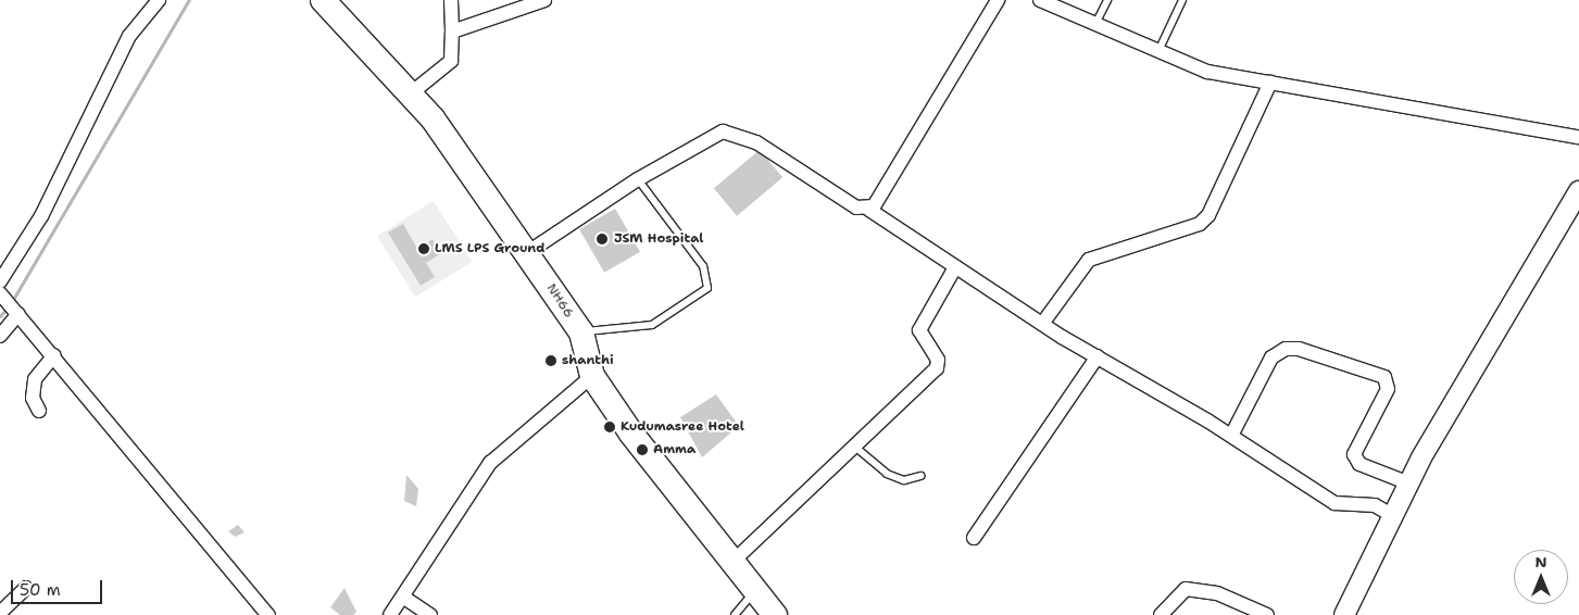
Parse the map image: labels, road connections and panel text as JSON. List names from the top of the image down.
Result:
{
  "streets": {
    "highway": ["NH66"]
  },
  "places": [
    "JSM Hospital",
    "LMS LPS Ground",
    "shanthi",
    "Kudumasree Hotel",
    "Amma"
  ],
  "scale_bar": "50 m",
  "north": "top"
}
